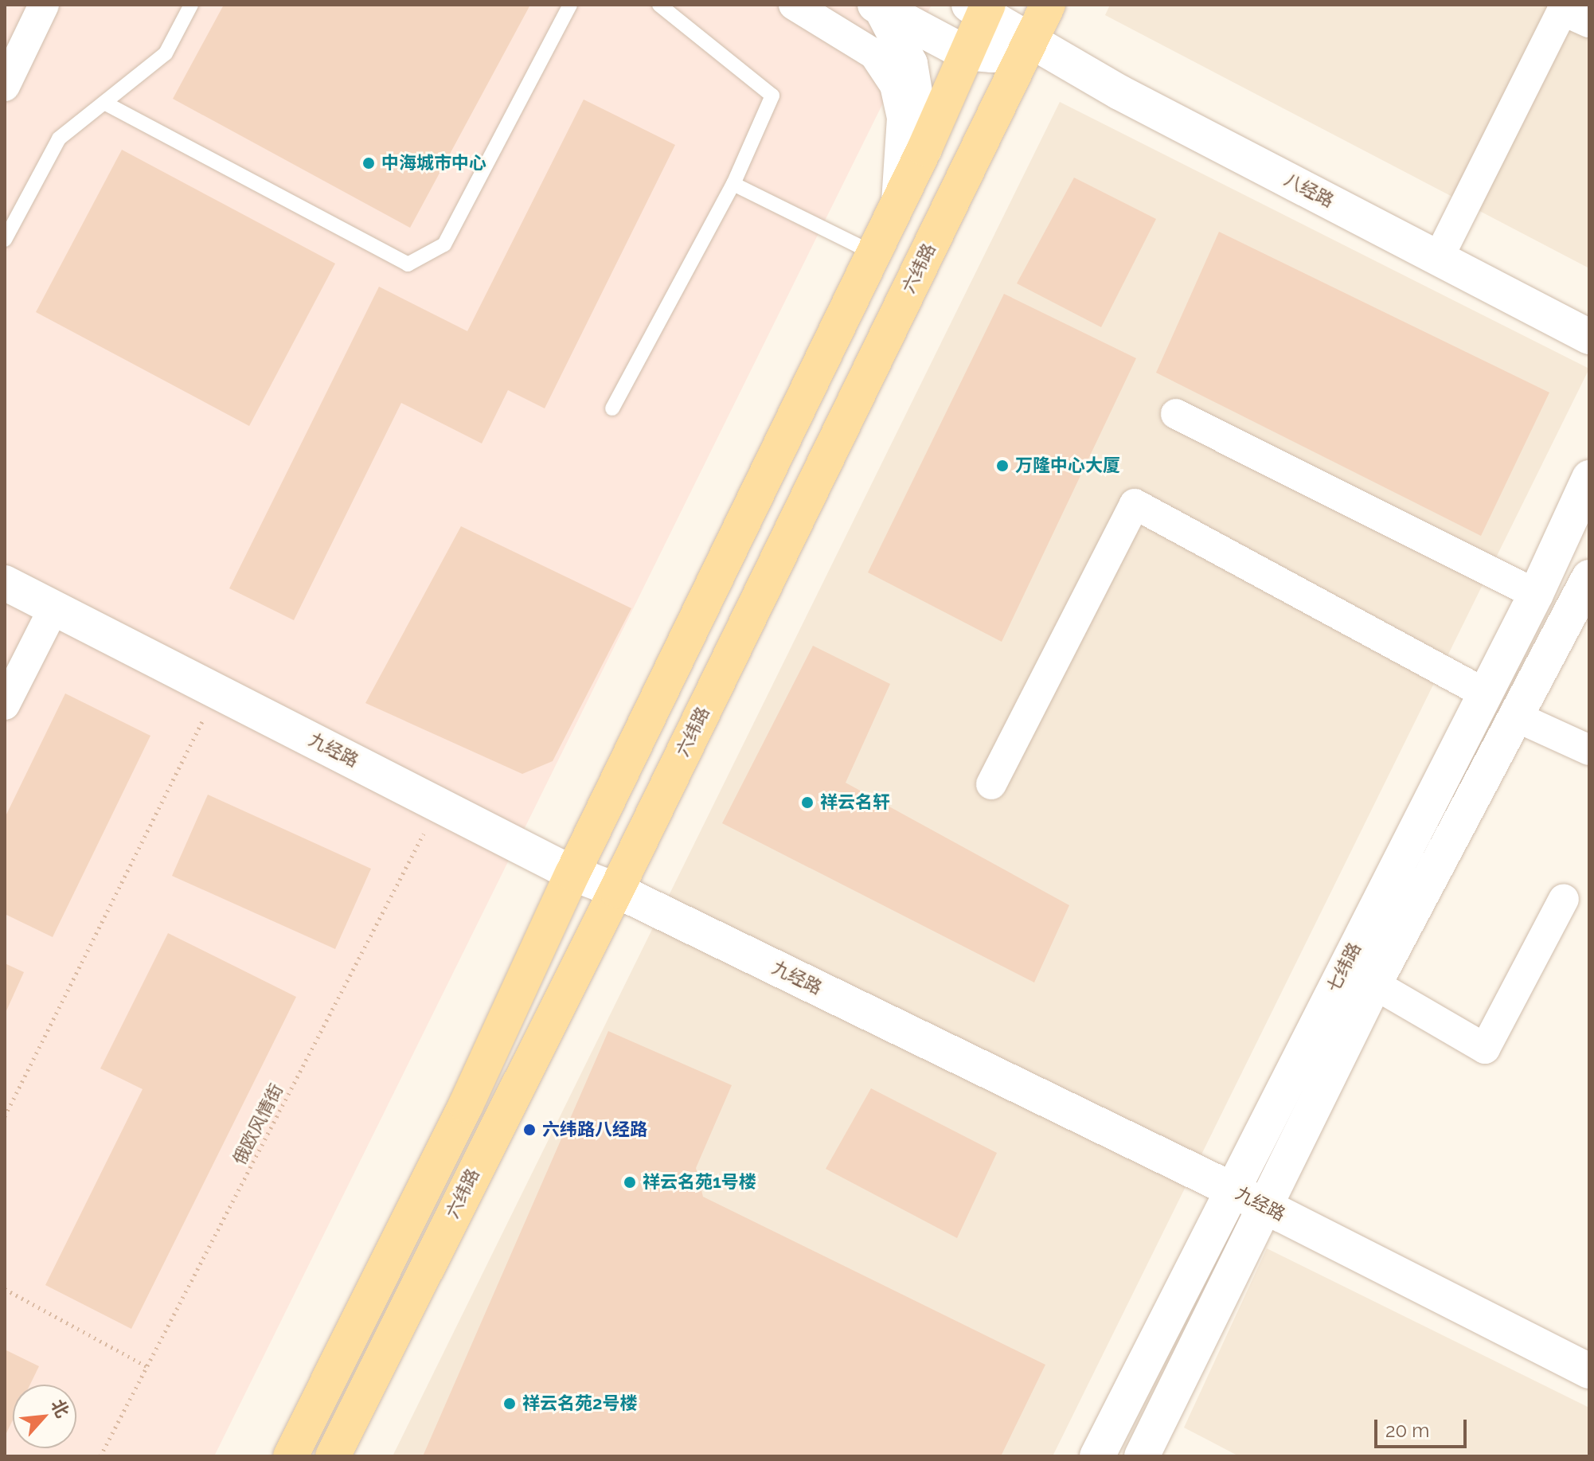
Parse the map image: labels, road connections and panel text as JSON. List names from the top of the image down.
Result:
{
  "streets": {
    "main road": ["六纬路"],
    "street": ["八经路", "九经路", "七纬路"],
    "path": ["俄欧风情街"]
  },
  "crossings": [
    ["八经路", "六纬路"],
    ["六纬路", "九经路"],
    ["九经路", "七纬路"],
    ["九经路", "俄欧风情街"]
  ],
  "places": [
    "中海城市中心",
    "万隆中心大厦",
    "祥云名轩",
    "六纬路八经路",
    "祥云名苑1号楼",
    "祥云名苑2号楼"
  ],
  "scale_bar": "20 m",
  "north": "top right"
}
